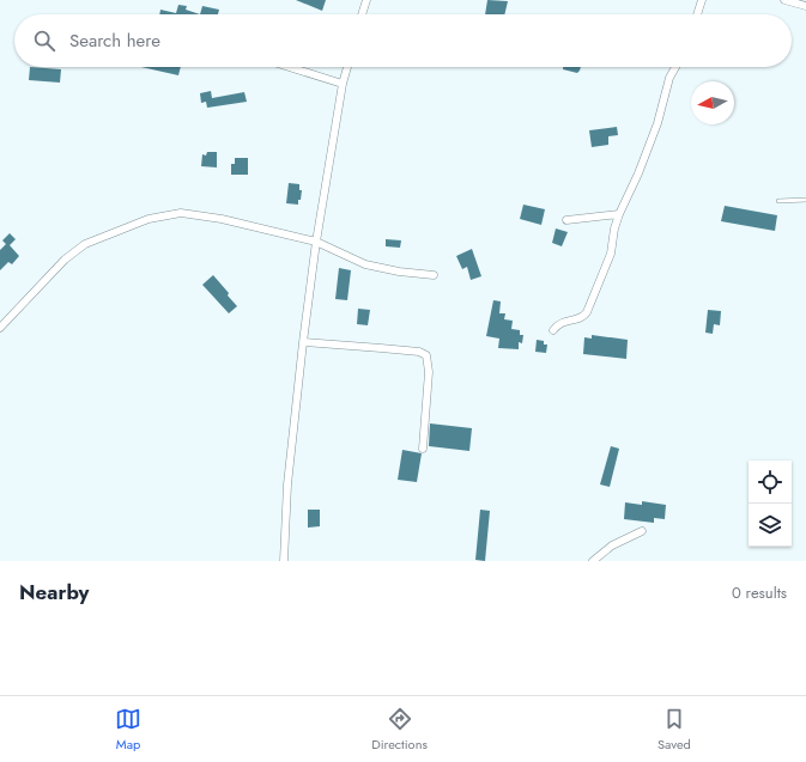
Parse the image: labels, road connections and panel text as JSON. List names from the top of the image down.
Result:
{
  "north": "left",
  "page": {
    "search": "Search here",
    "heading": ["Nearby", "0 results"],
    "nav": ["Map", "Directions", "Saved"]
  }
}
